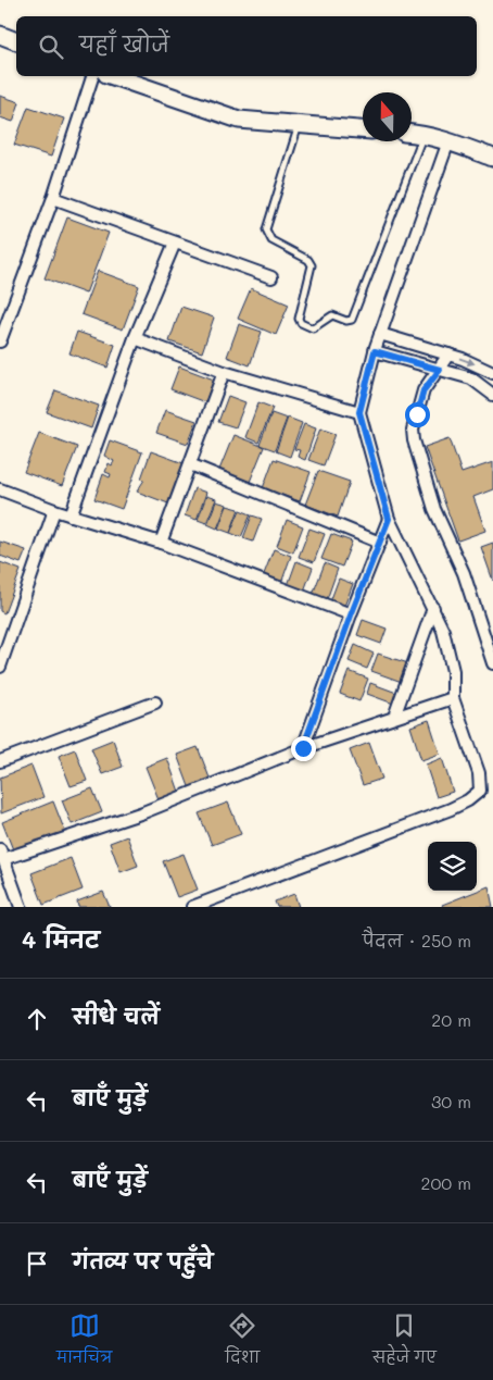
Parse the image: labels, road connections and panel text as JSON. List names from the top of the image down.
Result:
{
  "north": "top",
  "page": {
    "search": "यहाँ खोजें",
    "heading": ["4 मिनट", "पैदल · 250 m"],
    "list": [
      ["सीधे चलें", "20 m"],
      ["बाएँ मुड़ें", "30 m"],
      ["बाएँ मुड़ें", "200 m"],
      "गंतव्य पर पहुँचे"
    ],
    "nav": ["मानचित्र", "दिशा", "सहेजे गए"]
  }
}
